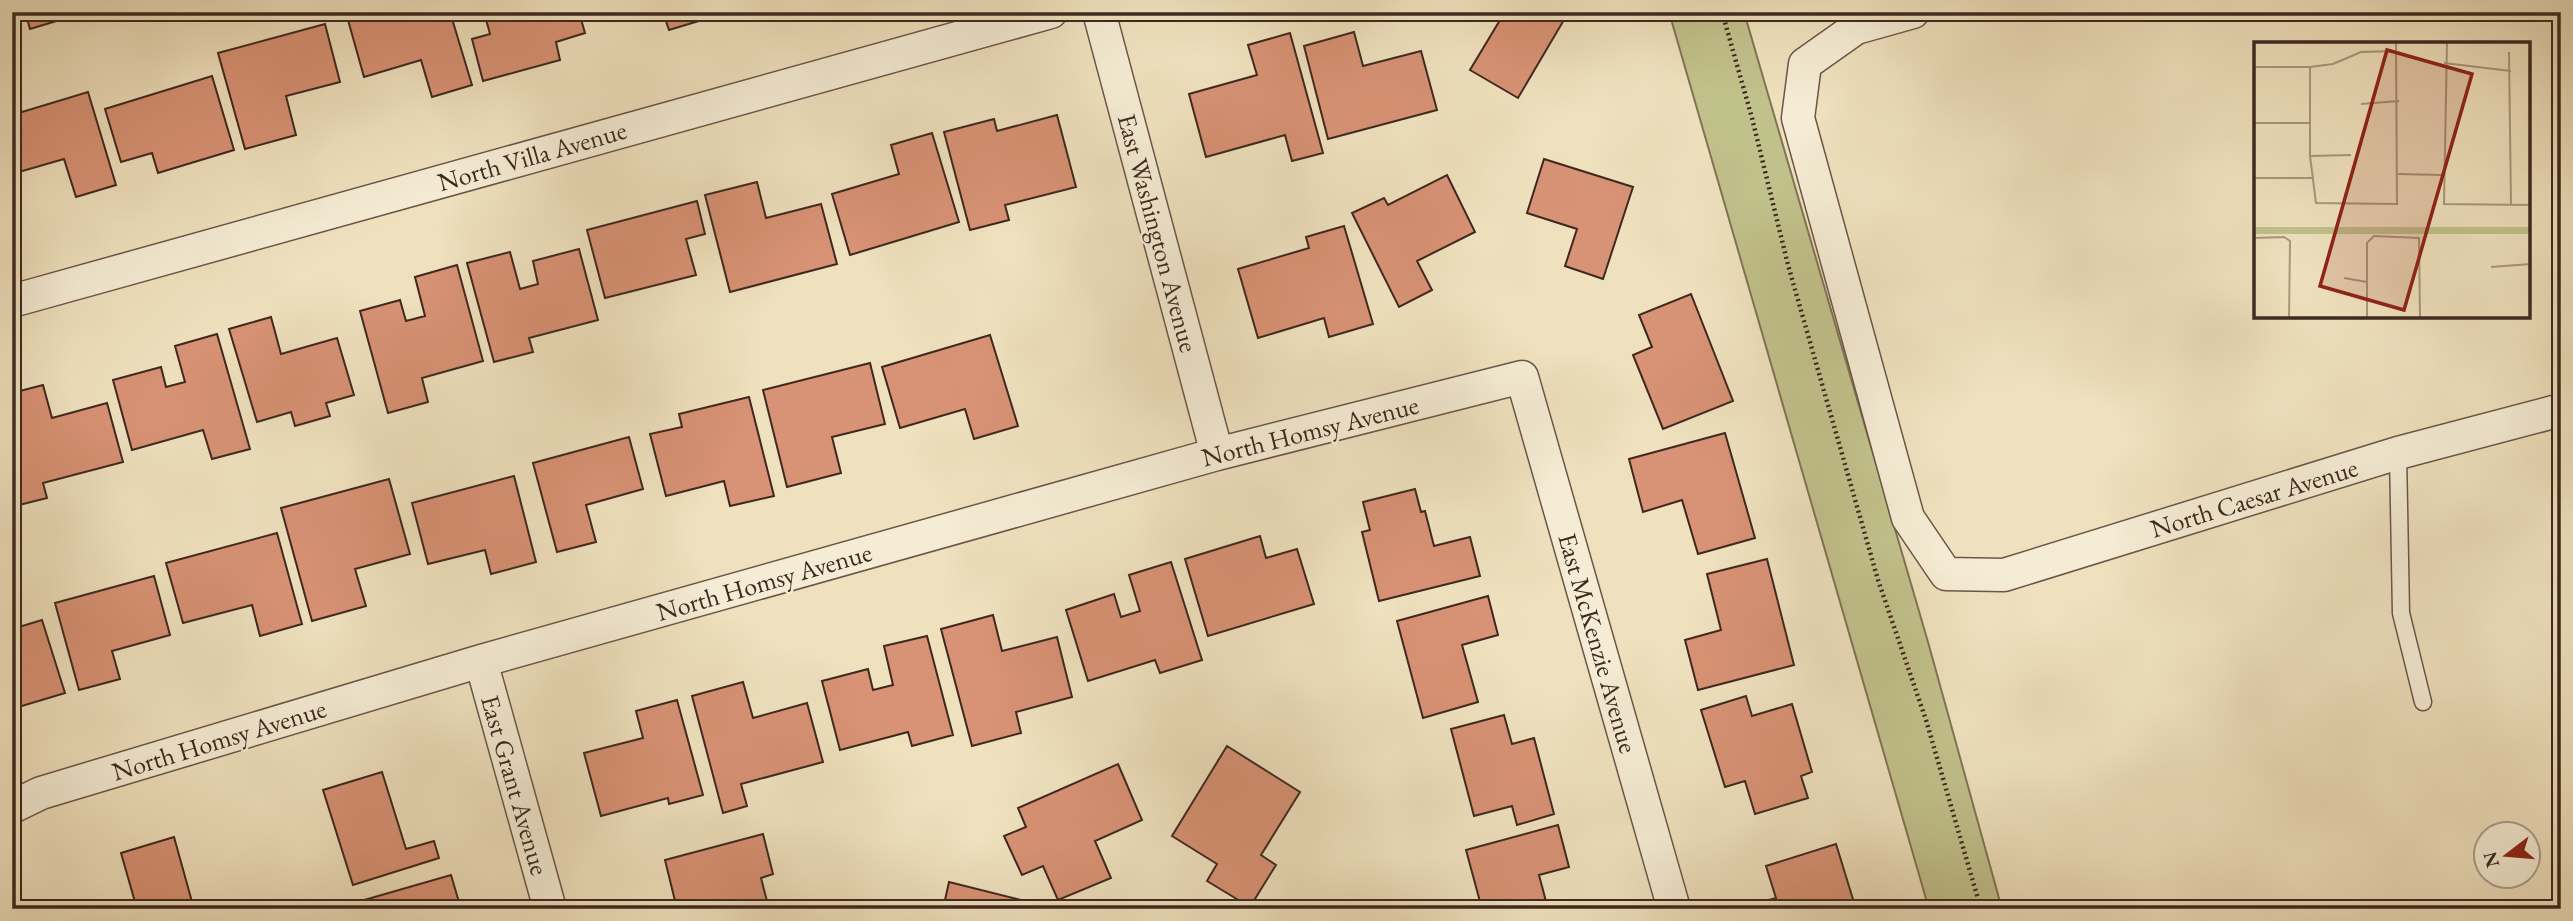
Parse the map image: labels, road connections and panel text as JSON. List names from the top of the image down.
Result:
{
  "streets": {
    "street": [
      "North Villa Avenue",
      "East Washington Avenue",
      "North Homsy Avenue",
      "North Caesar Avenue",
      "East McKenzie Avenue",
      "East Grant Avenue"
    ]
  },
  "crossings": [
    ["East Washington Avenue", "North Homsy Avenue"],
    ["North Homsy Avenue", "East McKenzie Avenue"],
    ["North Homsy Avenue", "East Grant Avenue"]
  ],
  "north": "left"
}
